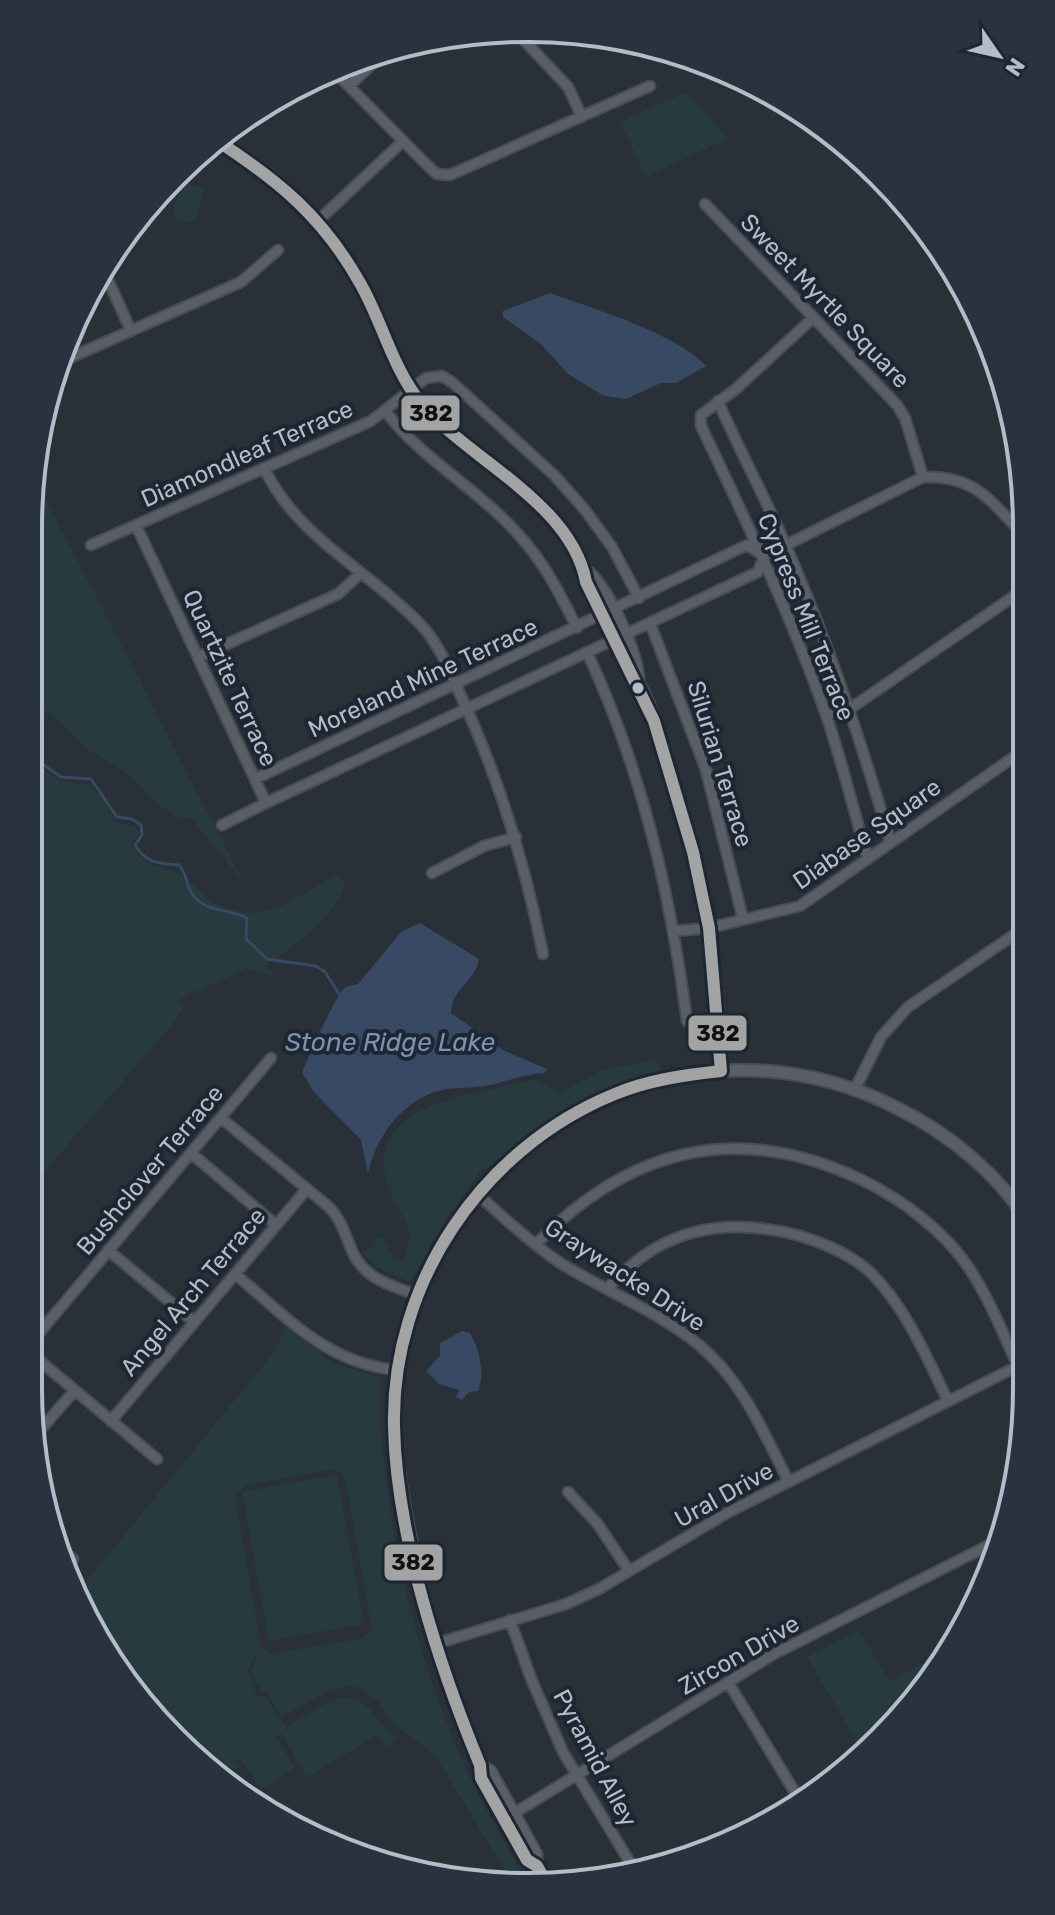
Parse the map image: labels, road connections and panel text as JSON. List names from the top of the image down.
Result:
{
  "streets": {
    "street": [
      "Sweet Myrtle Square",
      "Diamondleaf Terrace",
      "Cypress Mill Terrace",
      "Quartzite Terrace",
      "Moreland Mine Terrace",
      "Silurian Terrace",
      "Diabase Square",
      "Bushclover Terrace",
      "Graywacke Drive",
      "Angel Arch Terrace",
      "Ural Drive",
      "Zircon Drive",
      "Pyramid Alley"
    ]
  },
  "crossings": [
    ["Sweet Myrtle Square", "Cypress Mill Terrace"],
    ["Sweet Myrtle Square", "Moreland Mine Terrace"],
    ["Diamondleaf Terrace", "Quartzite Terrace"],
    ["Cypress Mill Terrace", "Moreland Mine Terrace"],
    ["Cypress Mill Terrace", "Diabase Square"],
    ["Quartzite Terrace", "Moreland Mine Terrace"],
    ["Moreland Mine Terrace", "Silurian Terrace"],
    ["Silurian Terrace", "Diabase Square"],
    ["Graywacke Drive", "Ural Drive"],
    ["Ural Drive", "Pyramid Alley"],
    ["Zircon Drive", "Pyramid Alley"]
  ],
  "water": ["Stone Ridge Lake"],
  "lines": ["transit line 382"],
  "north": "bottom right"
}
